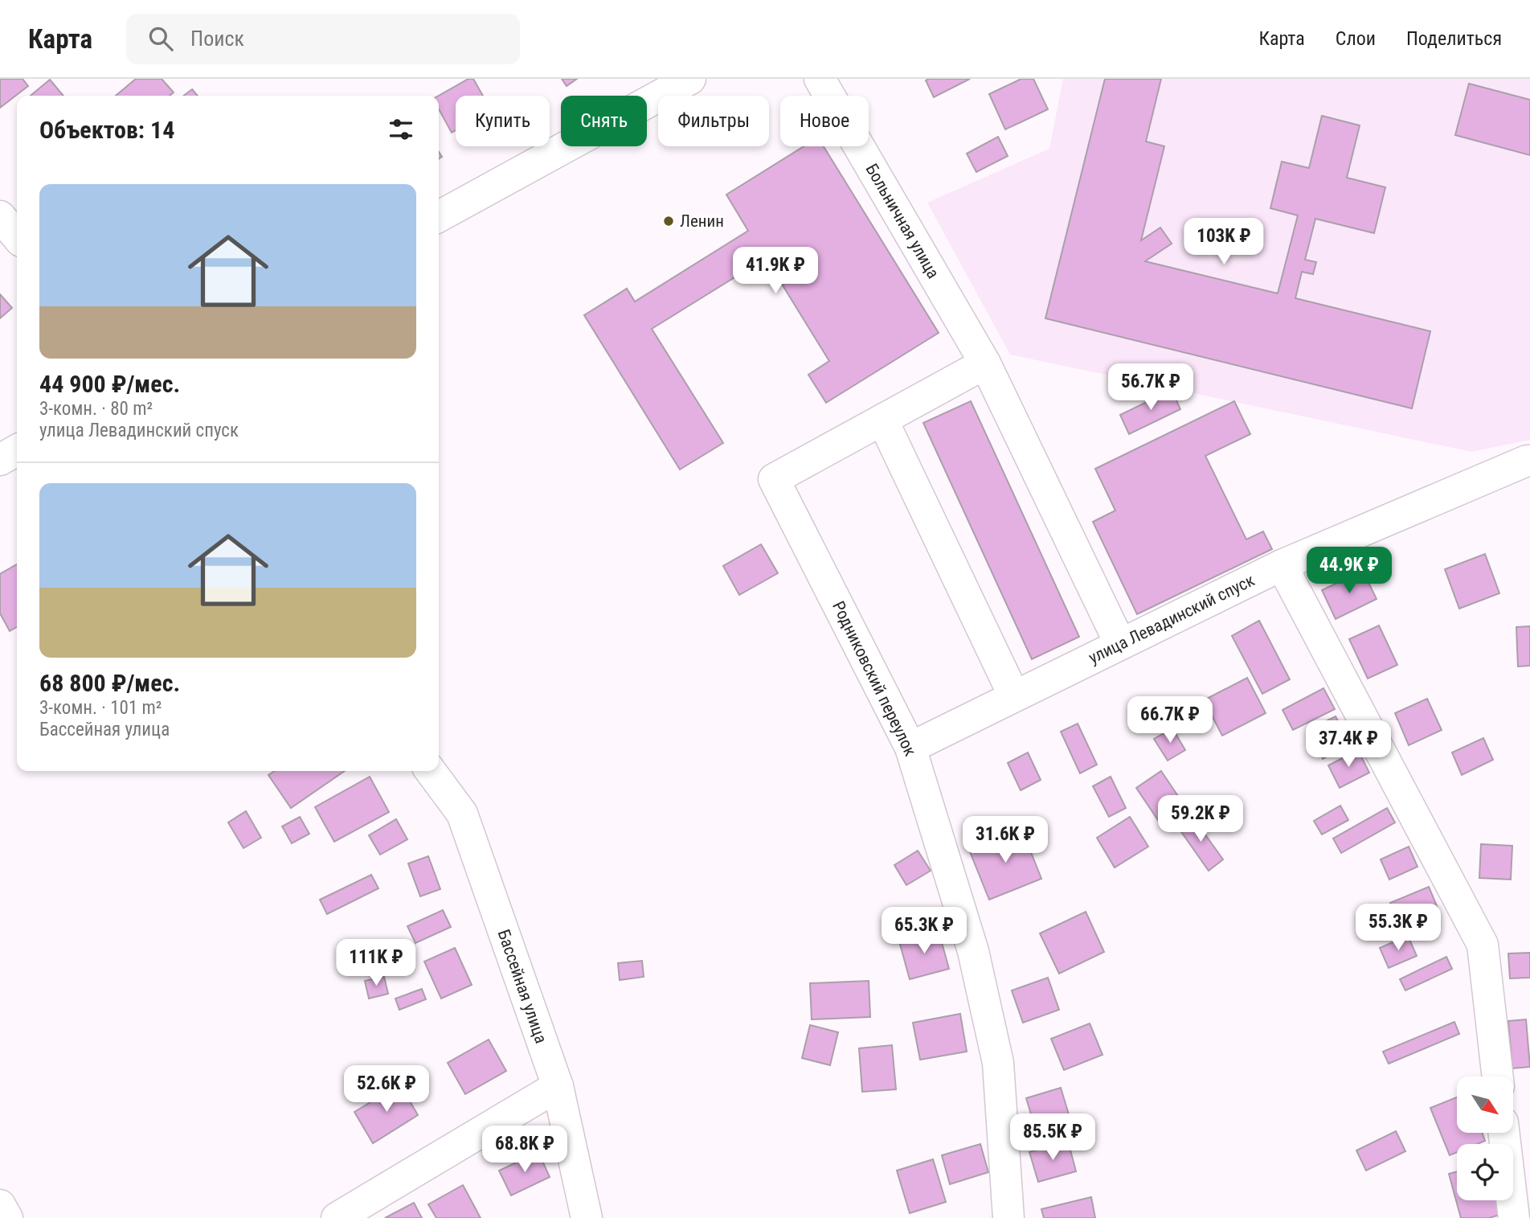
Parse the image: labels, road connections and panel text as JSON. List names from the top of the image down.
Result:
{
  "streets": {
    "street": [
      "Больничная улица",
      "улица Левадинский спуск",
      "Родниковский переулок",
      "Бассейная улица"
    ]
  },
  "crossings": [
    ["Больничная улица", "улица Левадинский спуск"],
    ["улица Левадинский спуск", "Родниковский переулок"]
  ],
  "places": ["Ленин"],
  "north": "bottom right",
  "page": {
    "header": "Карта",
    "search": "Поиск",
    "nav": ["Карта", "Слои", "Поделиться"],
    "chip": [
      "Купить",
      "Снять",
      "Фильтры",
      "Новое"
    ],
    "heading": "Объектов: 14",
    "list": [
      {
        "name": "44 900 ₽/мес.",
        "note": "3-комн. · 80 m² · улица Левадинский спуск"
      },
      {
        "name": "68 800 ₽/мес.",
        "note": "3-комн. · 101 m² · Бассейная улица"
      }
    ],
    "price": [
      "103K ₽",
      "41.9K ₽",
      "56.7K ₽",
      "44.9K ₽",
      "66.7K ₽",
      "37.4K ₽",
      "59.2K ₽",
      "31.6K ₽",
      "55.3K ₽",
      "65.3K ₽",
      "111K ₽",
      "52.6K ₽",
      "85.5K ₽",
      "68.8K ₽"
    ]
  }
}
